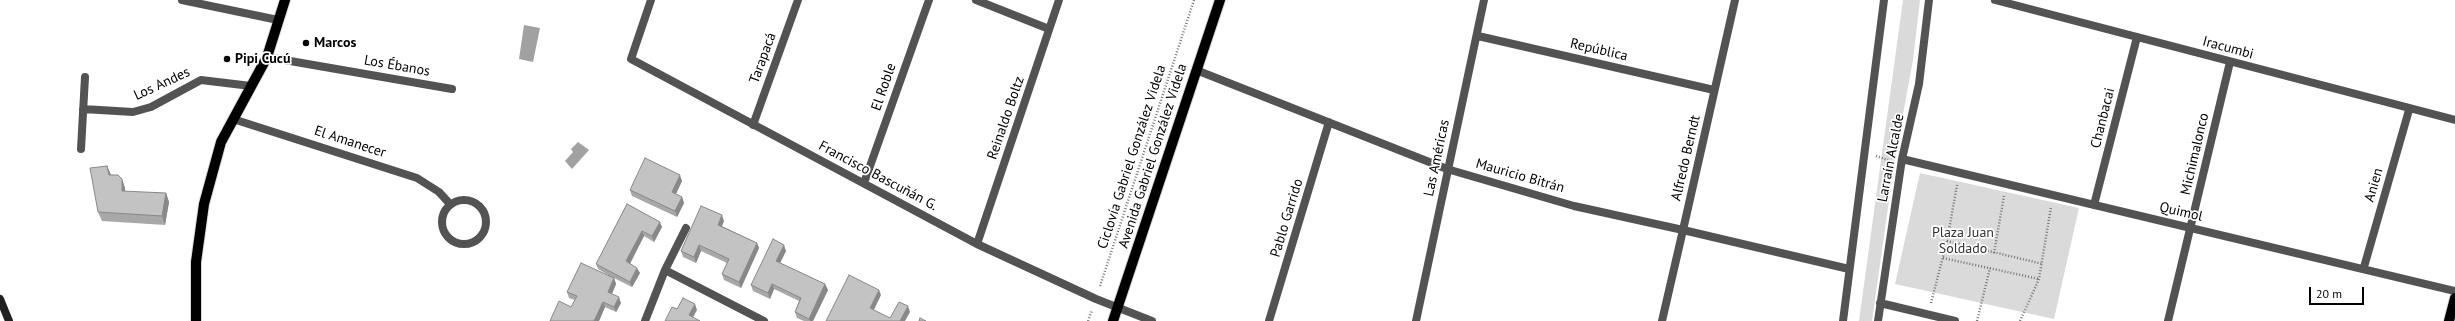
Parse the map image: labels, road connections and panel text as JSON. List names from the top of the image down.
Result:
{
  "streets": {
    "main road": ["Avenida Gabriel González Videla"],
    "street": [
      "Iracumbi",
      "República",
      "Tarapacá",
      "Los Ébanos",
      "Los Andes",
      "El Roble",
      "Reinaldo Boltz",
      "Chanbacai",
      "El Amanecer",
      "Michimalonco",
      "Las Américas",
      "Alfredo Berndt",
      "Larraín Alcalde",
      "Francisco Bascuñán G.",
      "Mauricio Bitrán",
      "Anien",
      "Quimol",
      "Pablo Garrido"
    ],
    "path": ["Ciclovía Gabriel González Videla"]
  },
  "crossings": [
    ["Iracumbi", "Chanbacai"],
    ["Iracumbi", "Michimalonco"],
    ["Iracumbi", "Anien"],
    ["República", "Las Américas"],
    ["República", "Alfredo Berndt"],
    ["Tarapacá", "Francisco Bascuñán G."],
    ["El Roble", "Francisco Bascuñán G."],
    ["Reinaldo Boltz", "Francisco Bascuñán G."],
    ["Chanbacai", "Quimol"],
    ["Michimalonco", "Quimol"],
    ["Avenida Gabriel González Videla", "Francisco Bascuñán G."],
    ["Avenida Gabriel González Videla", "Mauricio Bitrán"],
    ["Ciclovía Gabriel González Videla", "Francisco Bascuñán G."],
    ["Las Américas", "Mauricio Bitrán"],
    ["Alfredo Berndt", "Mauricio Bitrán"],
    ["Larraín Alcalde", "Mauricio Bitrán"],
    ["Larraín Alcalde", "Quimol"],
    ["Mauricio Bitrán", "Pablo Garrido"],
    ["Anien", "Quimol"]
  ],
  "parks": ["Plaza Juan Soldado"],
  "places": ["Marcos", "Pipi Cucú"],
  "scale_bar": "20 m"
}
